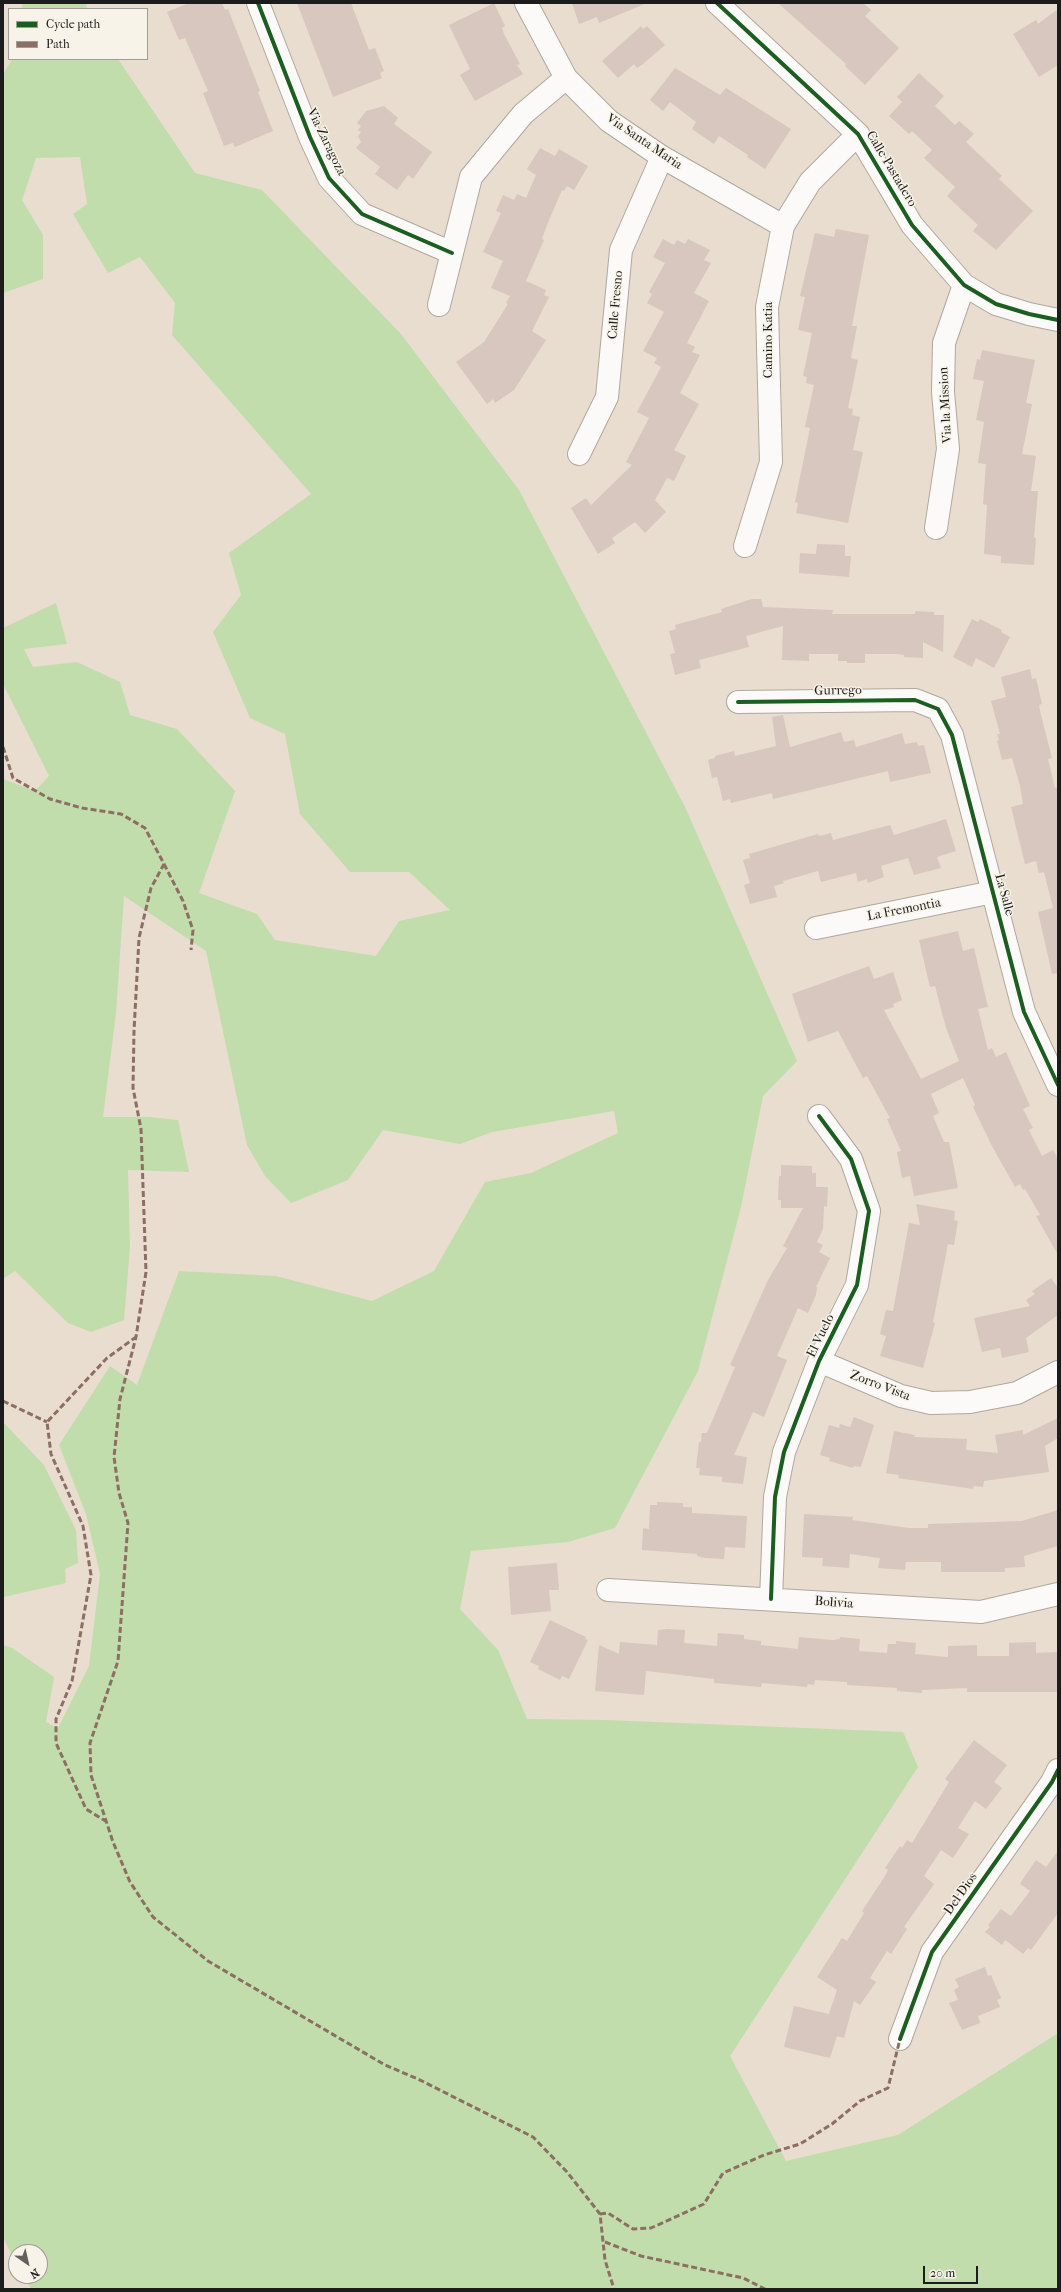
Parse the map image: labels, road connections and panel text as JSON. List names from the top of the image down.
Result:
{
  "streets": {
    "street": [
      "Via Zaragoza",
      "Via Santa Maria",
      "Calle Pastadero",
      "Calle Fresno",
      "Camino Katia",
      "Via la Mission",
      "Gurrego",
      "La Salle",
      "La Fremontia",
      "El Vuelo",
      "Zorro Vista",
      "Bolivia",
      "Del Dios"
    ]
  },
  "crossings": [
    ["Via Santa Maria", "Calle Fresno"],
    ["Via Santa Maria", "Camino Katia"],
    ["Calle Pastadero", "Camino Katia"],
    ["Calle Pastadero", "Via la Mission"],
    ["Gurrego", "La Salle"],
    ["La Salle", "La Fremontia"],
    ["El Vuelo", "Zorro Vista"],
    ["El Vuelo", "Bolivia"]
  ],
  "legend": ["Cycle path", "Path"],
  "scale_bar": "20 m",
  "north": "bottom right"
}
